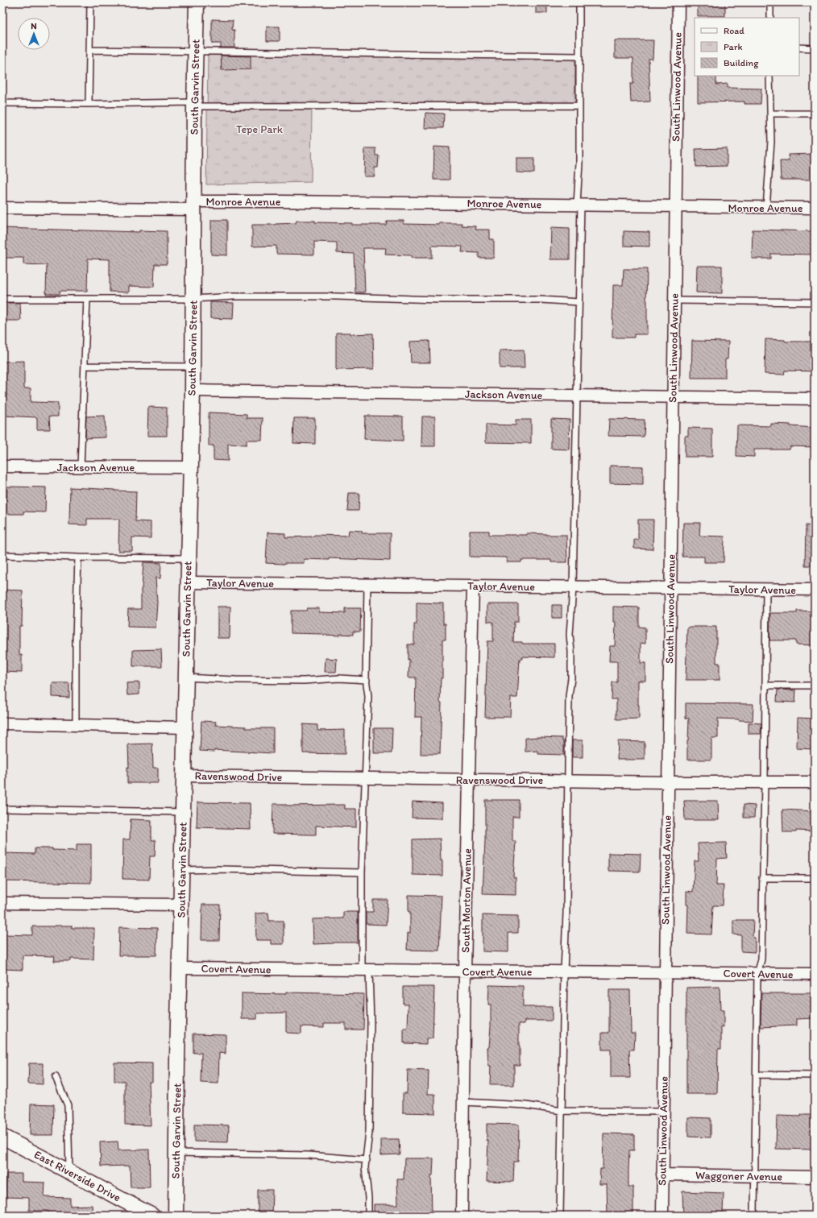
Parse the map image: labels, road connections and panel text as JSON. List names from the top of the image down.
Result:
{
  "streets": {
    "street": [
      "South Garvin Street",
      "South Linwood Avenue",
      "Monroe Avenue",
      "Jackson Avenue",
      "Taylor Avenue",
      "Ravenswood Drive",
      "South Morton Avenue",
      "Covert Avenue",
      "East Riverside Drive",
      "Waggoner Avenue"
    ]
  },
  "crossings": [
    ["South Garvin Street", "Monroe Avenue"],
    ["South Garvin Street", "Jackson Avenue"],
    ["South Garvin Street", "Taylor Avenue"],
    ["South Garvin Street", "Ravenswood Drive"],
    ["South Garvin Street", "Covert Avenue"],
    ["South Linwood Avenue", "Monroe Avenue"],
    ["South Linwood Avenue", "Jackson Avenue"],
    ["South Linwood Avenue", "Taylor Avenue"],
    ["South Linwood Avenue", "Ravenswood Drive"],
    ["South Linwood Avenue", "Covert Avenue"],
    ["South Linwood Avenue", "Waggoner Avenue"],
    ["Taylor Avenue", "South Morton Avenue"],
    ["Ravenswood Drive", "South Morton Avenue"],
    ["South Morton Avenue", "Covert Avenue"]
  ],
  "parks": ["Tepe Park"],
  "legend": ["Road", "Park", "Building"],
  "north": "top"
}
